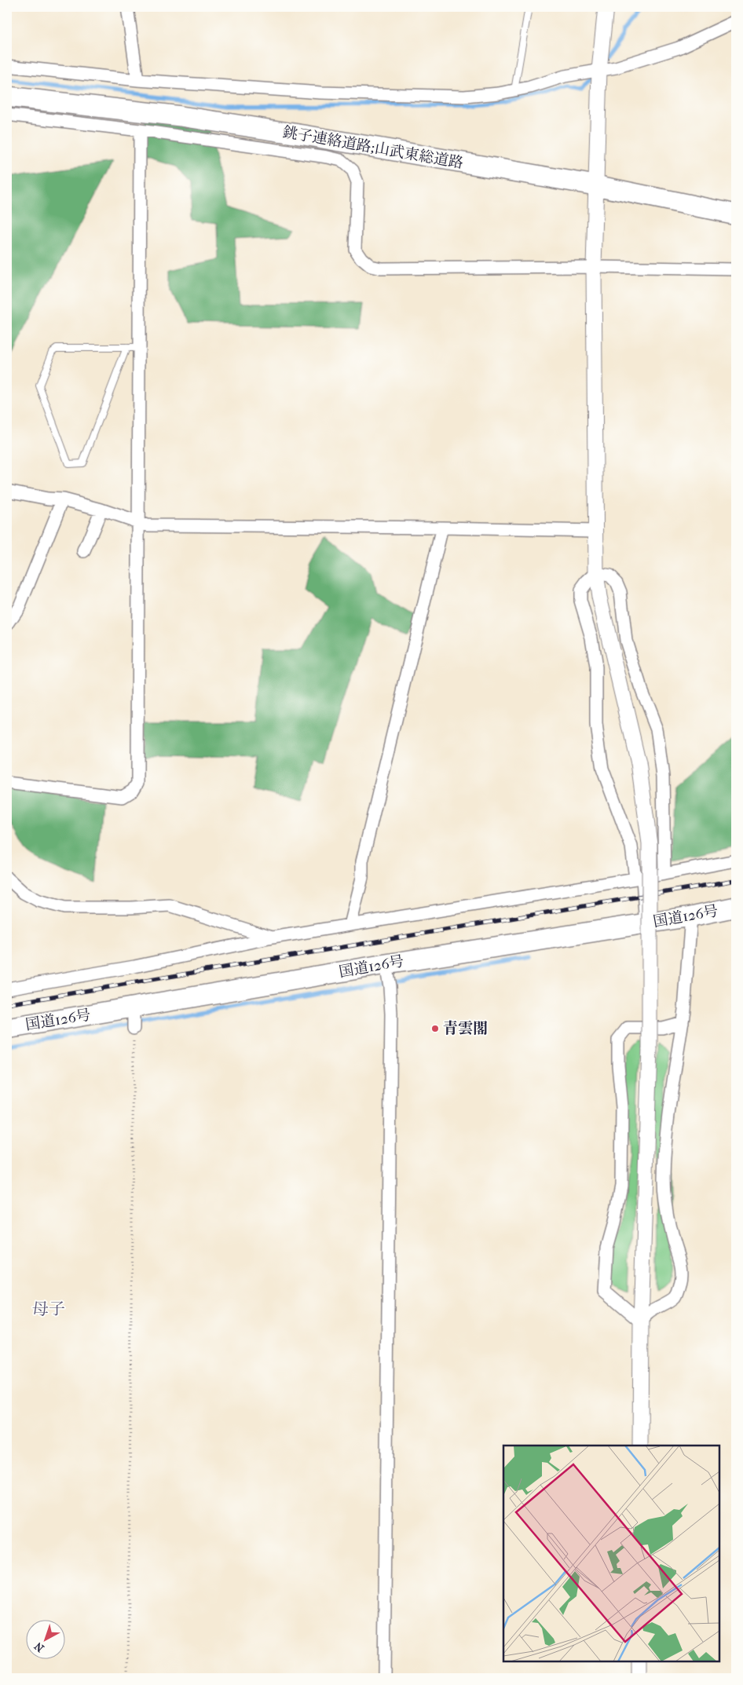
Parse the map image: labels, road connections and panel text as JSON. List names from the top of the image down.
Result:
{
  "streets": {
    "highway": ["銚子連絡道路;山武東総道路", "国道126号"]
  },
  "districts": ["母子"],
  "places": ["青雲閣"],
  "north": "bottom left"
}
